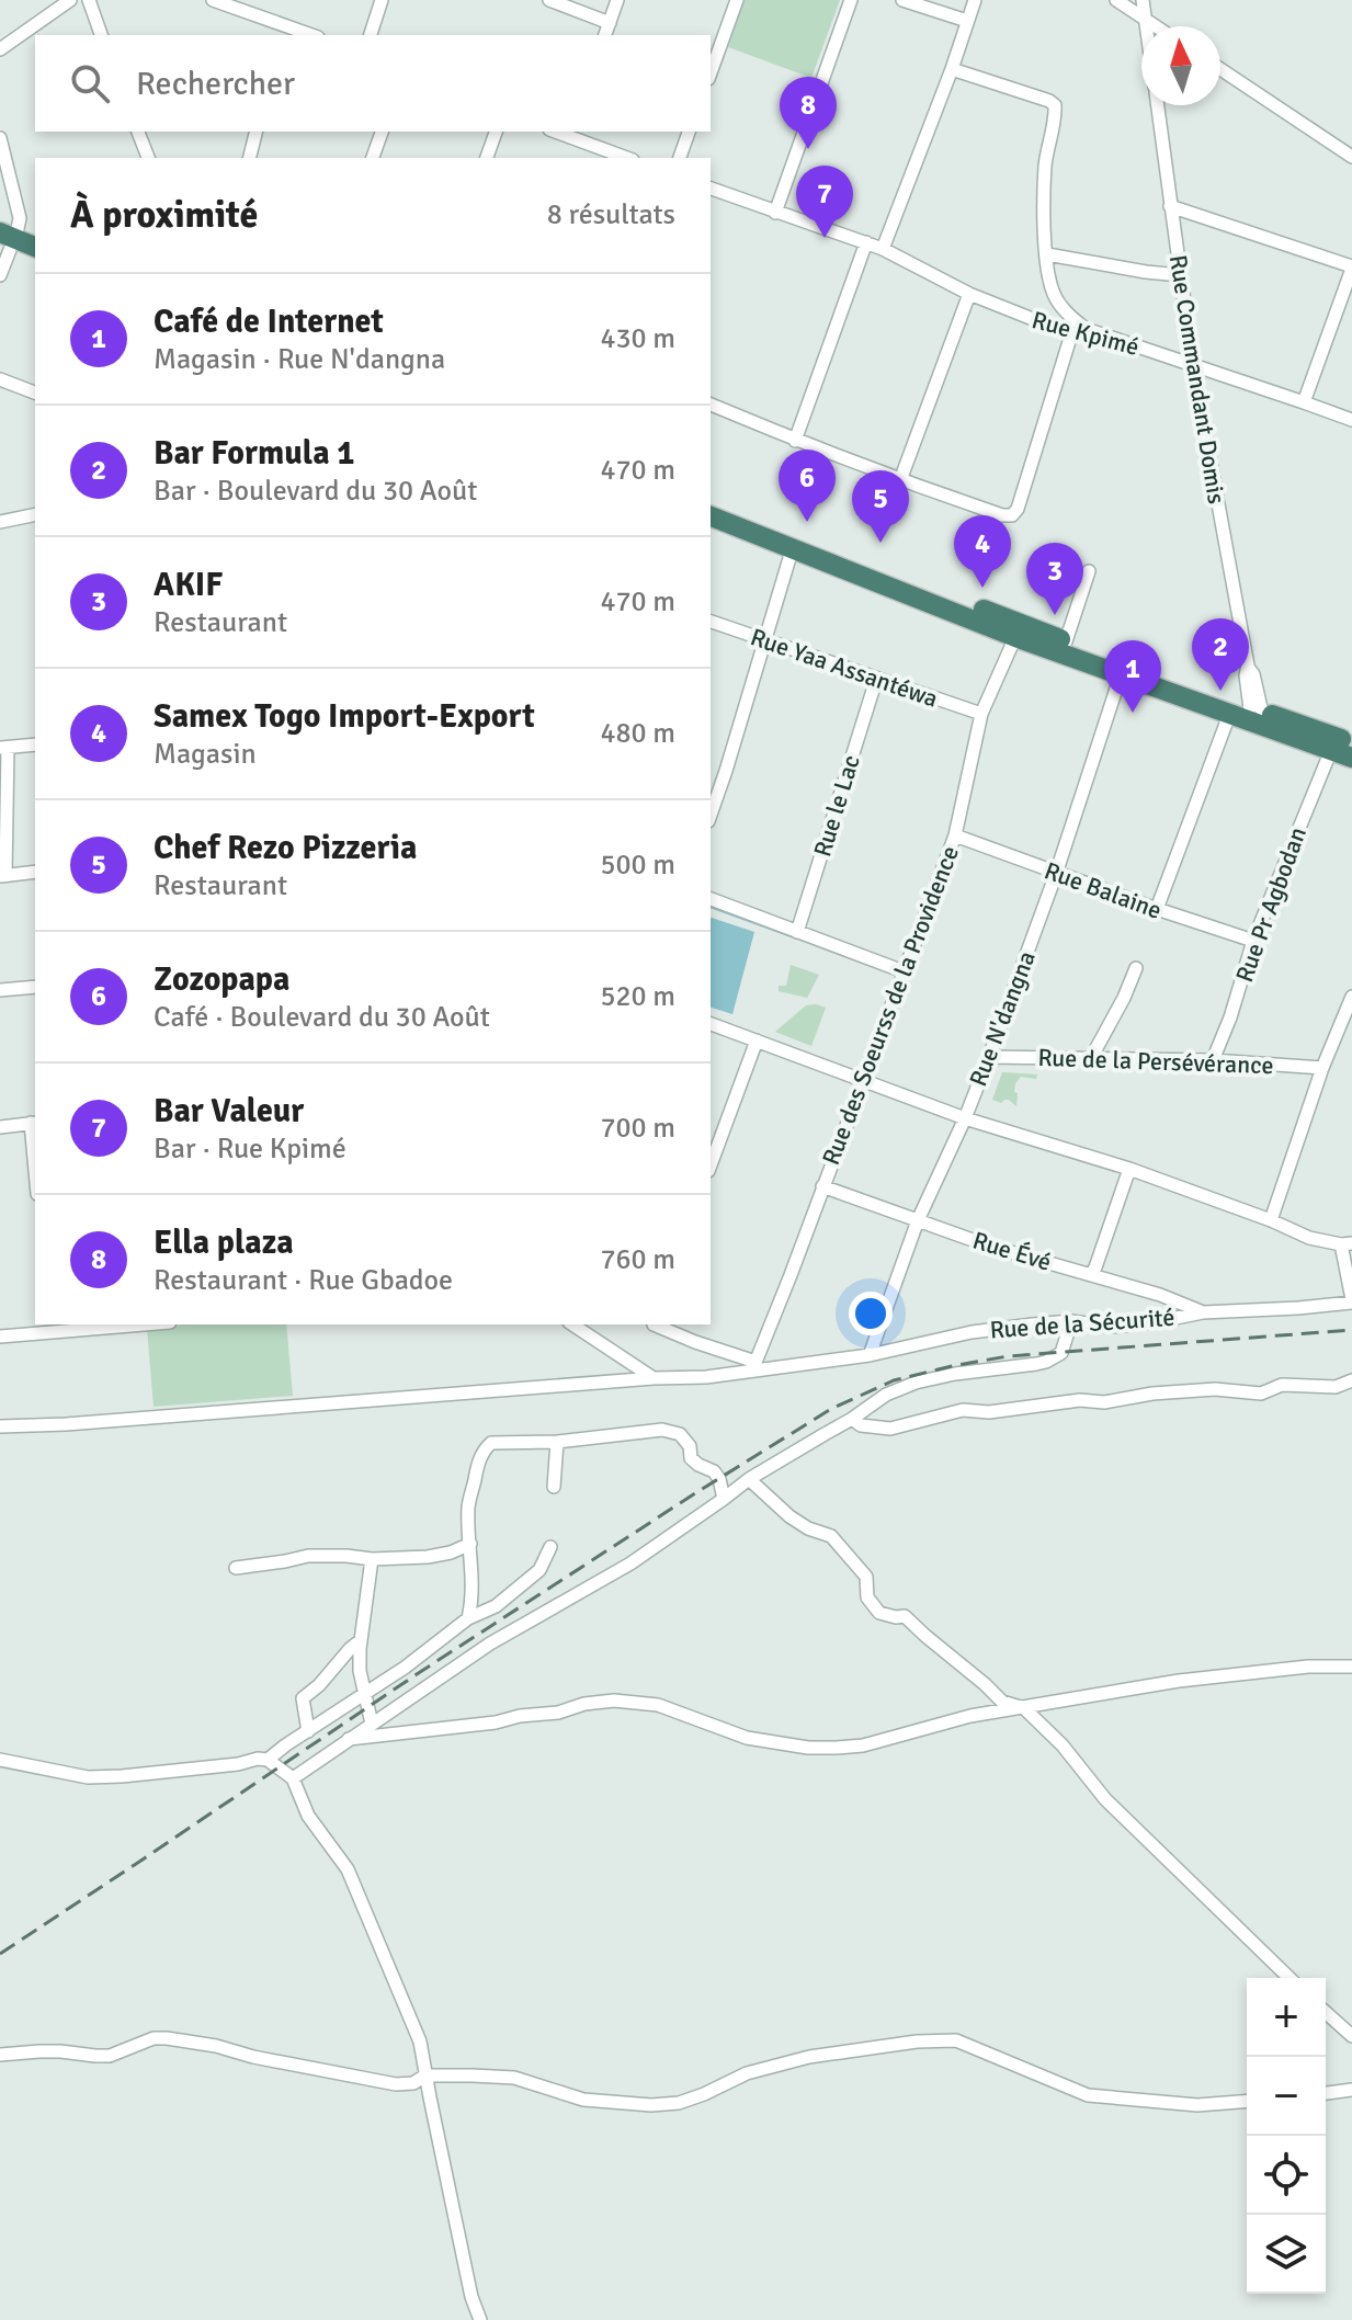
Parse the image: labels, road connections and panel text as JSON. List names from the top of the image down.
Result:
{
  "streets": {
    "street": [
      "Rue Kpimé",
      "Rue Commandant Domis",
      "Rue Yaa Assantéwa",
      "Rue le Lac",
      "Rue Balaine",
      "Rue Pr Agbodan",
      "Rue des Soeurss de la Providence",
      "Rue N'dangna",
      "Rue de la Persévérance",
      "Rue Évé",
      "Rue de la Sécurité"
    ]
  },
  "crossings": [
    ["Rue Kpimé", "Rue Commandant Domis"],
    ["Rue Yaa Assantéwa", "Rue le Lac"],
    ["Rue Yaa Assantéwa", "Rue des Soeurss de la Providence"],
    ["Rue Balaine", "Rue Pr Agbodan"],
    ["Rue Balaine", "Rue des Soeurss de la Providence"],
    ["Rue Balaine", "Rue N'dangna"],
    ["Rue Pr Agbodan", "Rue de la Persévérance"],
    ["Rue des Soeurss de la Providence", "Rue Évé"],
    ["Rue des Soeurss de la Providence", "Rue de la Sécurité"],
    ["Rue N'dangna", "Rue de la Persévérance"],
    ["Rue N'dangna", "Rue Évé"],
    ["Rue N'dangna", "Rue de la Sécurité"],
    ["Rue Évé", "Rue de la Sécurité"]
  ],
  "north": "top",
  "page": {
    "search": "Rechercher",
    "pins": [
      "8",
      "7",
      "6",
      "5",
      "4",
      "3",
      "2",
      "1"
    ],
    "heading": ["À proximité", "8 résultats"],
    "list": [
      {
        "mark": "1",
        "name": "Café de Internet",
        "note": "Magasin · Rue N'dangna",
        "value": "430 m"
      },
      {
        "mark": "2",
        "name": "Bar Formula 1",
        "note": "Bar · Boulevard du 30 Août",
        "value": "470 m"
      },
      {
        "mark": "3",
        "name": "AKIF",
        "note": "Restaurant",
        "value": "470 m"
      },
      {
        "mark": "4",
        "name": "Samex Togo Import-Export",
        "note": "Magasin",
        "value": "480 m"
      },
      {
        "mark": "5",
        "name": "Chef Rezo Pizzeria",
        "note": "Restaurant",
        "value": "500 m"
      },
      {
        "mark": "6",
        "name": "Zozopapa",
        "note": "Café · Boulevard du 30 Août",
        "value": "520 m"
      },
      {
        "mark": "7",
        "name": "Bar Valeur",
        "note": "Bar · Rue Kpimé",
        "value": "700 m"
      },
      {
        "mark": "8",
        "name": "Ella plaza",
        "note": "Restaurant · Rue Gbadoe",
        "value": "760 m"
      }
    ],
    "map_buttons": ["+", "−"]
  }
}
